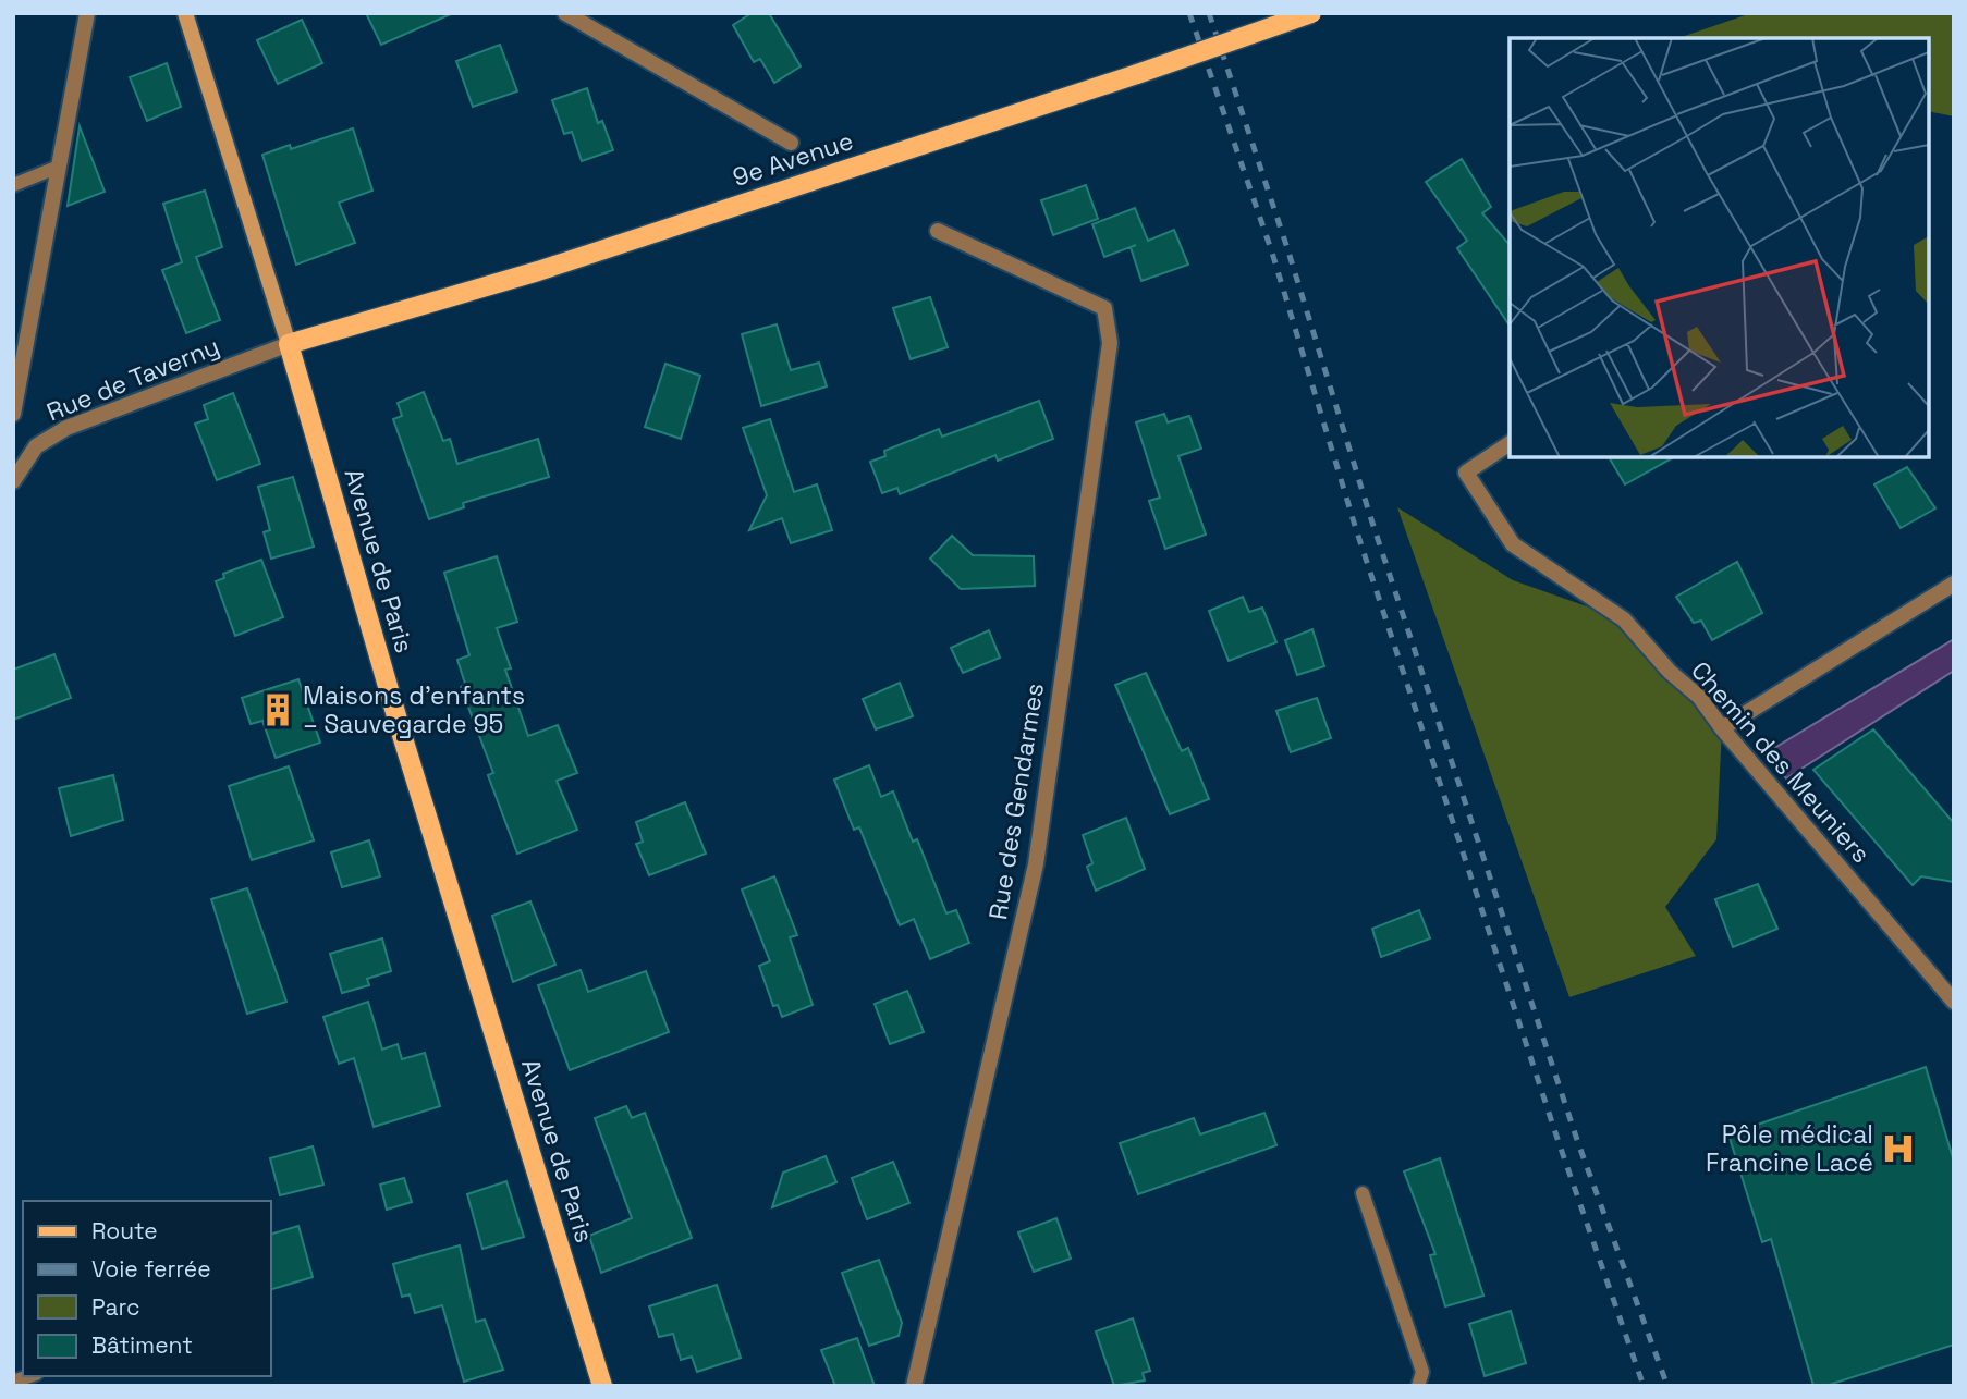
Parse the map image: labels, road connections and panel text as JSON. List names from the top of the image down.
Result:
{
  "streets": {
    "main road": ["9e Avenue", "Avenue de Paris"],
    "street": ["Rue de Taverny", "Chemin des Meuniers", "Rue des Gendarmes"]
  },
  "crossings": [
    ["9e Avenue", "Rue de Taverny"],
    ["9e Avenue", "Avenue de Paris"],
    ["Rue de Taverny", "Avenue de Paris"]
  ],
  "places": {
    "building": ["Maisons d'enfants – Sauvegarde 95"],
    "hospital": ["Pôle médical Francine Lacé"]
  },
  "legend": [
    "Route",
    "Voie ferrée",
    "Parc",
    "Bâtiment"
  ]
}
